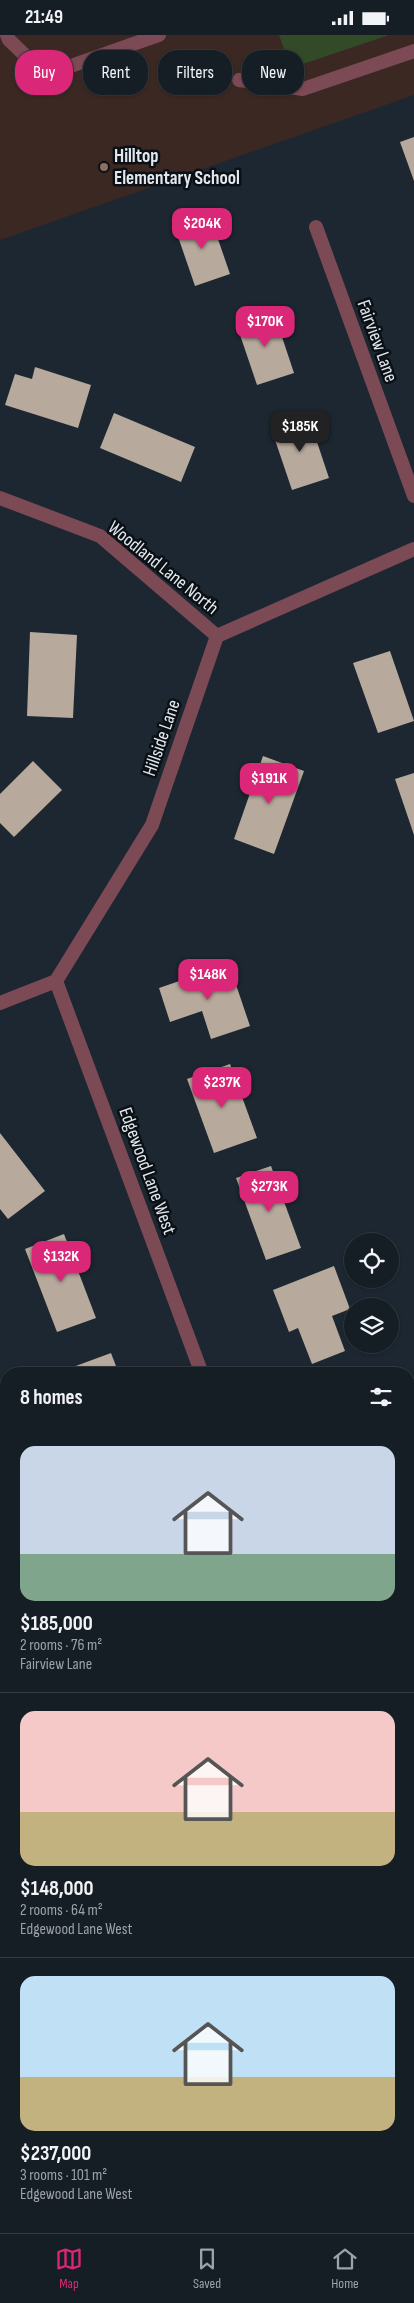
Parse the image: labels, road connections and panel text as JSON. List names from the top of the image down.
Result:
{
  "streets": {
    "street": [
      "Fairview Lane",
      "Woodland Lane North",
      "Hillside Lane",
      "Edgewood Lane West"
    ]
  },
  "crossings": [
    ["Woodland Lane North", "Hillside Lane"],
    ["Hillside Lane", "Edgewood Lane West"]
  ],
  "places": ["Hilltop Elementary School"],
  "page": {
    "status": "21:49",
    "chip": [
      "Buy",
      "Rent",
      "Filters",
      "New"
    ],
    "price": [
      "$204K",
      "$170K",
      "$185K",
      "$191K",
      "$148K",
      "$237K",
      "$273K",
      "$132K"
    ],
    "heading": "8 homes",
    "list": [
      {
        "name": "$185,000",
        "note": "2 rooms · 76 m² · Fairview Lane"
      },
      {
        "name": "$148,000",
        "note": "2 rooms · 64 m² · Edgewood Lane West"
      },
      {
        "name": "$237,000",
        "note": "3 rooms · 101 m² · Edgewood Lane West"
      }
    ],
    "tabs": ["Map", "Saved", "Home"]
  }
}
